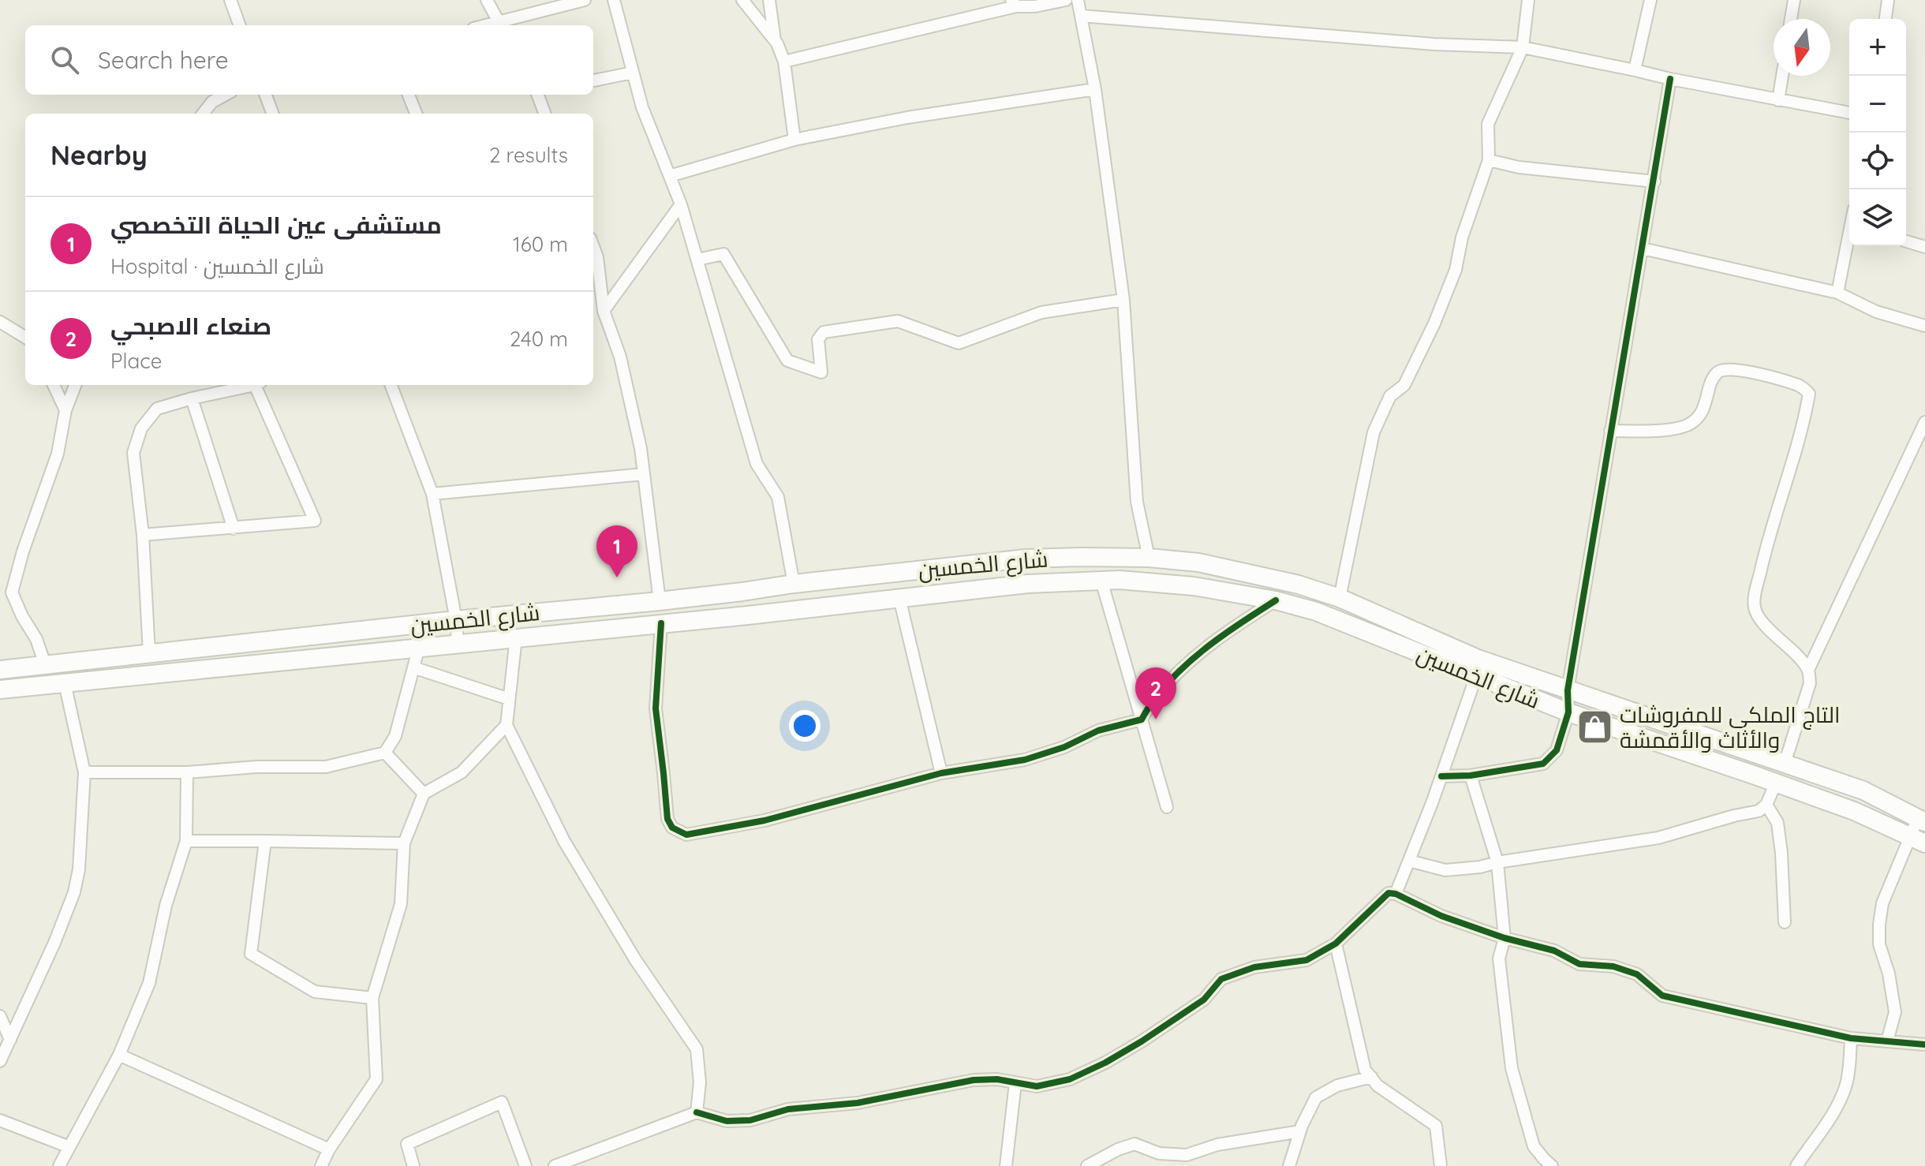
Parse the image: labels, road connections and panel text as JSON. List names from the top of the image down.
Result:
{
  "streets": {
    "main road": ["شارع الخمسين"]
  },
  "places": {
    "shop": ["التاج الملكي للمفروشات والأثاث والأقمشة"]
  },
  "north": "bottom",
  "page": {
    "map_buttons": ["+", "−"],
    "search": "Search here",
    "heading": ["Nearby", "2 results"],
    "list": [
      {
        "mark": "1",
        "name": "مستشفى عين الحياة التخصصي",
        "note": "Hospital · شارع الخمسين",
        "value": "160 m"
      },
      {
        "mark": "2",
        "name": "صنعاء الاصبحي",
        "note": "Place",
        "value": "240 m"
      }
    ],
    "pins": ["1", "2"]
  }
}
